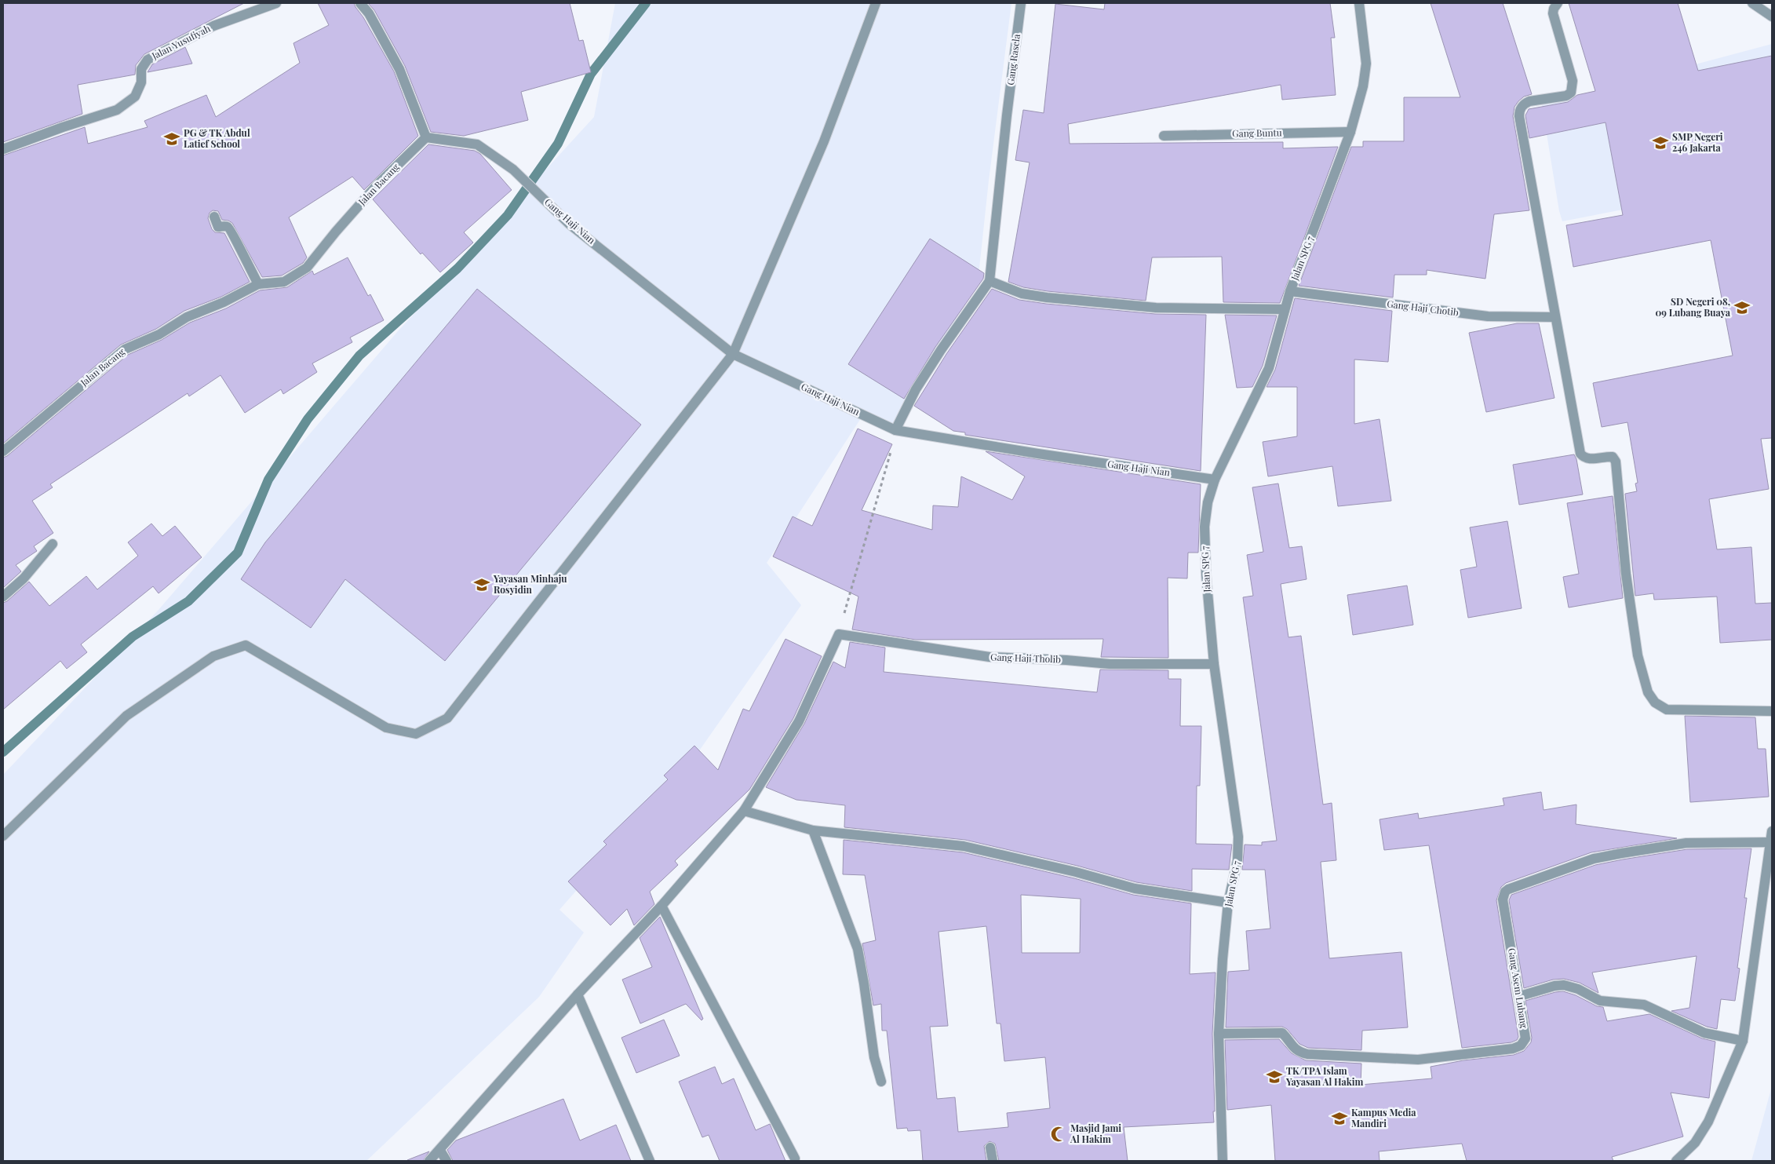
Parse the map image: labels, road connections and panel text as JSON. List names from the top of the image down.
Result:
{
  "streets": {
    "street": [
      "Jalan Yusufiyah",
      "Gang Rasela",
      "Gang Buntu",
      "Jalan Bacang",
      "Gang Haji Nian",
      "Jalan SPG 7",
      "Gang Haji Chotib",
      "Gang Haji Tholib",
      "Gang Asem Lubang"
    ]
  },
  "crossings": [
    ["Gang Buntu", "Jalan SPG 7"],
    ["Jalan Bacang", "Gang Haji Nian"],
    ["Gang Haji Nian", "Jalan SPG 7"],
    ["Jalan SPG 7", "Gang Haji Chotib"],
    ["Jalan SPG 7", "Gang Haji Tholib"],
    ["Jalan SPG 7", "Gang Asem Lubang"]
  ],
  "places": {
    "school or university": [
      "PG & TK Abdul Latief School",
      "SMP Negeri 246 Jakarta",
      "SD Negeri 08, 09 Lubang Buaya",
      "Yayasan Minhaju Rosyidin",
      "TK/TPA Islam Yayasan Al Hakim",
      "Kampus Media Mandiri"
    ],
    "mosque": ["Masjid Jami Al Hakim"]
  }
}
